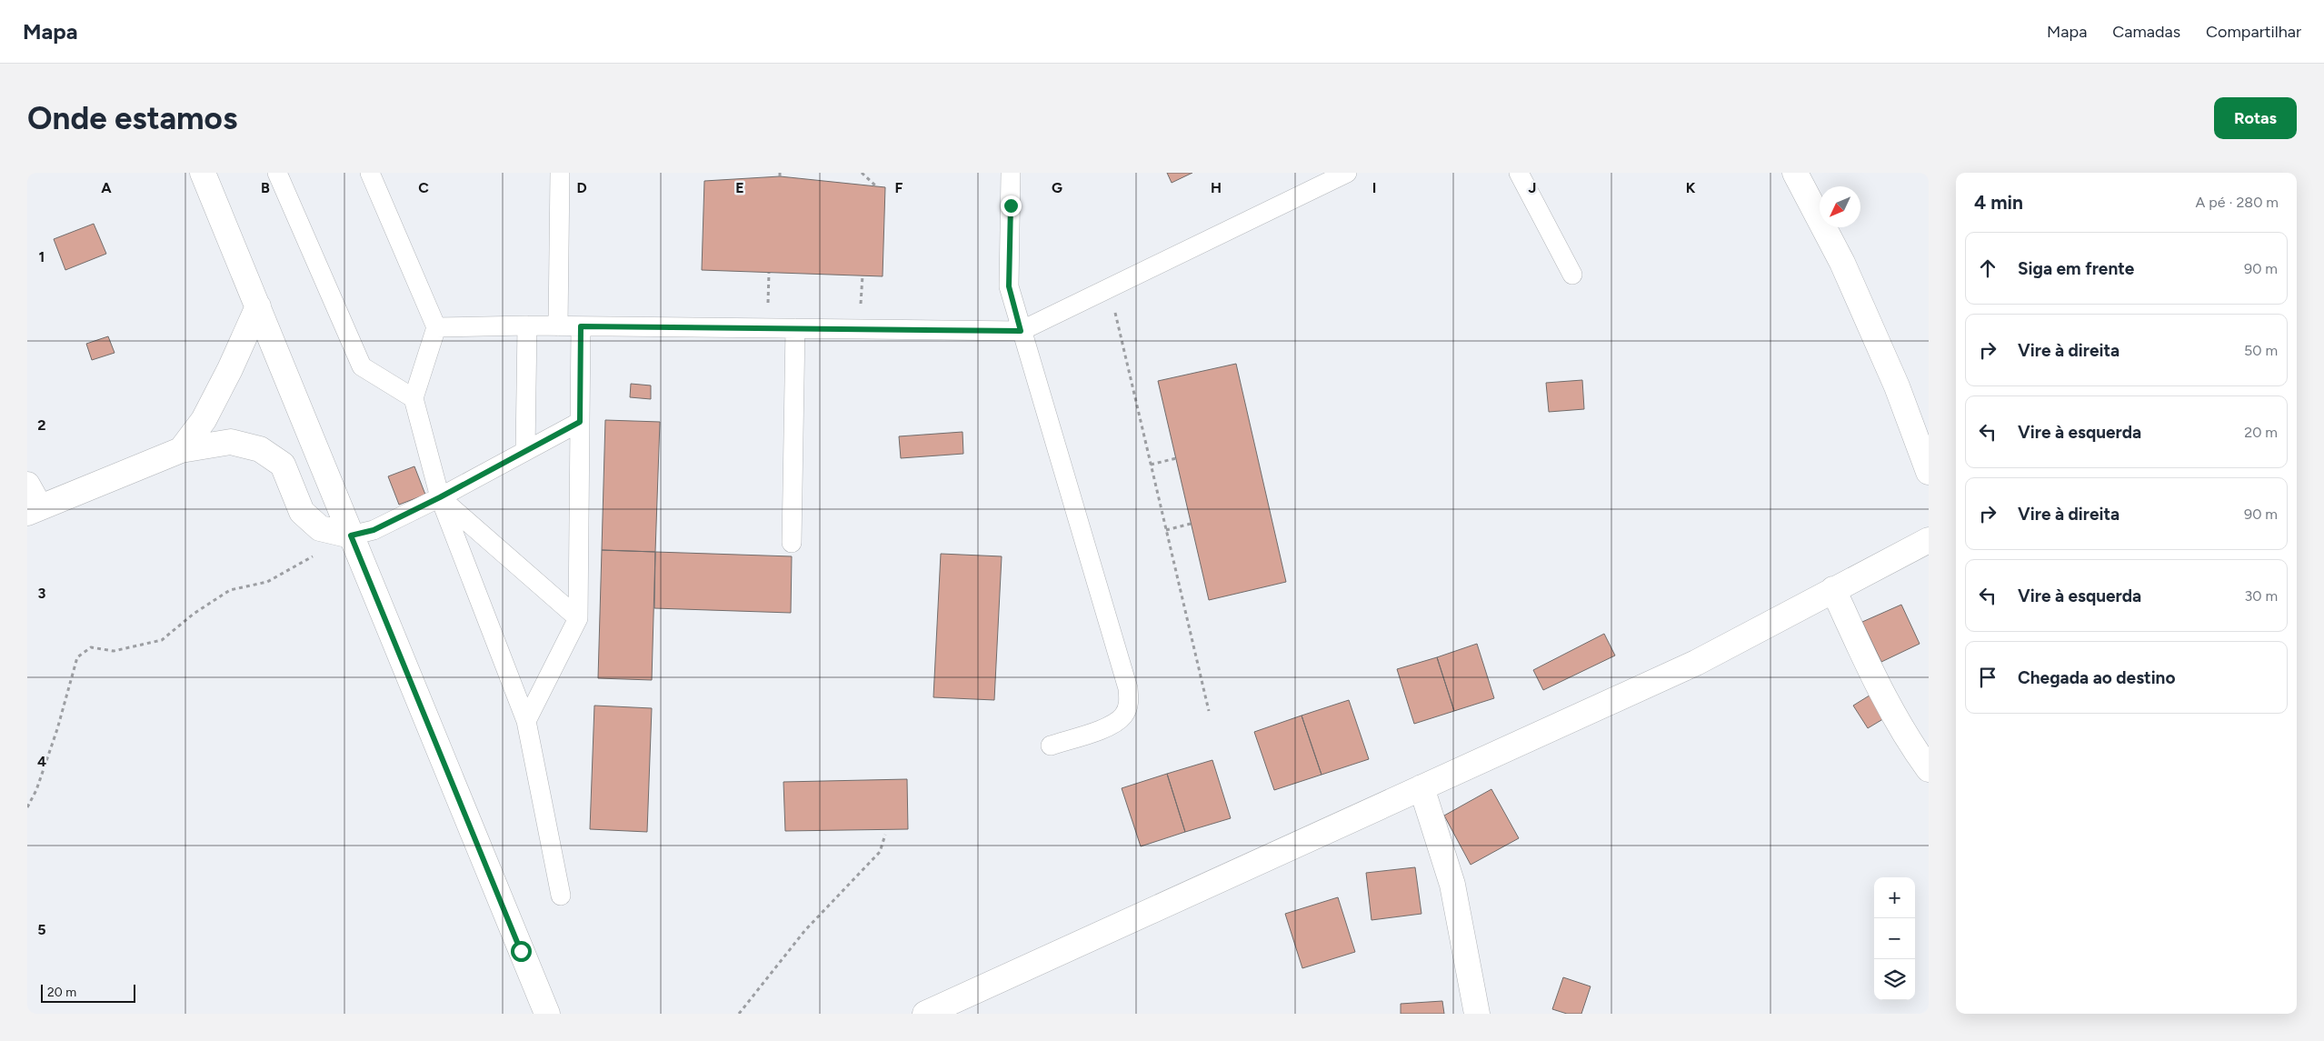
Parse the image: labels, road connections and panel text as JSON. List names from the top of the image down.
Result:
{
  "scale_bar": "20 m",
  "north": "bottom left",
  "page": {
    "header": "Mapa",
    "nav": ["Mapa", "Camadas", "Compartilhar"],
    "buttons": "Rotas",
    "title": "Onde estamos",
    "heading": ["4 min", "A pé · 280 m"],
    "list": [
      ["Siga em frente", "90 m"],
      ["Vire à direita", "50 m"],
      ["Vire à esquerda", "20 m"],
      ["Vire à direita", "90 m"],
      ["Vire à esquerda", "30 m"],
      "Chegada ao destino"
    ],
    "map_buttons": ["+", "−"],
    "scale": "20 m"
  },
  "grid": {
    "columns": [
      "A",
      "B",
      "C",
      "D",
      "E",
      "F",
      "G",
      "H",
      "I",
      "J",
      "K"
    ],
    "rows": [
      "1",
      "2",
      "3",
      "4",
      "5"
    ]
  }
}
